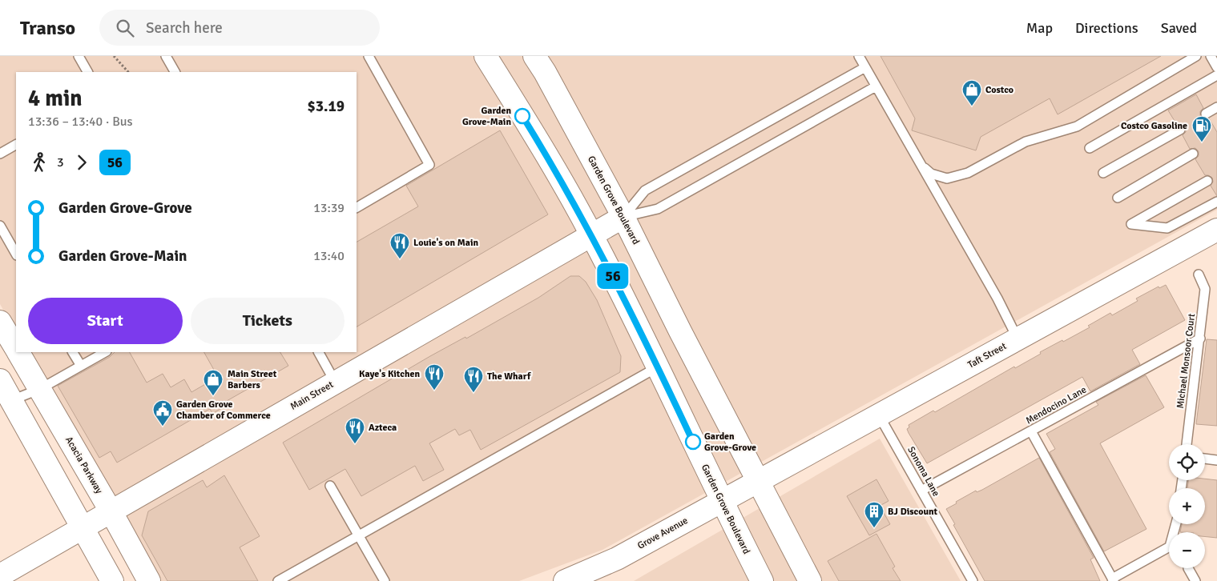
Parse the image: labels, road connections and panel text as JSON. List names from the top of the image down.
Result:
{
  "streets": {
    "street": [
      "Garden Grove Boulevard",
      "Taft Street",
      "Main Street",
      "Acacia Parkway",
      "Grove Avenue"
    ],
    "lane": ["Michael Monsoor Court", "Mendocino Lane", "Sonoma Lane"]
  },
  "crossings": [
    ["Garden Grove Boulevard", "Taft Street"],
    ["Garden Grove Boulevard", "Main Street"],
    ["Garden Grove Boulevard", "Grove Avenue"],
    ["Taft Street", "Sonoma Lane"],
    ["Taft Street", "Grove Avenue"],
    ["Michael Monsoor Court", "Mendocino Lane"],
    ["Main Street", "Acacia Parkway"],
    ["Mendocino Lane", "Sonoma Lane"]
  ],
  "places": {
    "shop": ["Costco", "Main Street Barbers"],
    "other": ["Garden Grove-Main", "Garden Grove-Grove"],
    "fuel station": ["Costco Gasoline"],
    "restaurant": [
      "Louie's on Main",
      "Kaye's Kitchen",
      "The Wharf",
      "Azteca"
    ],
    "public building": ["Garden Grove Chamber of Commerce"],
    "building": ["BJ Discount"]
  },
  "lines": ["bus line 56"],
  "page": {
    "header": "Transo",
    "search": "Search here",
    "nav": ["Map", "Directions", "Saved"],
    "on_map": "56",
    "heading": ["4 min", "13:36 – 13:40 · Bus", "$3.19"],
    "legs": ["3", "56"],
    "list": [
      {
        "name": "Garden Grove-Grove",
        "value": "13:39"
      },
      {
        "name": "Garden Grove-Main",
        "value": "13:40"
      }
    ],
    "buttons": ["Start", "Tickets"],
    "map_buttons": ["+", "−"]
  }
}
